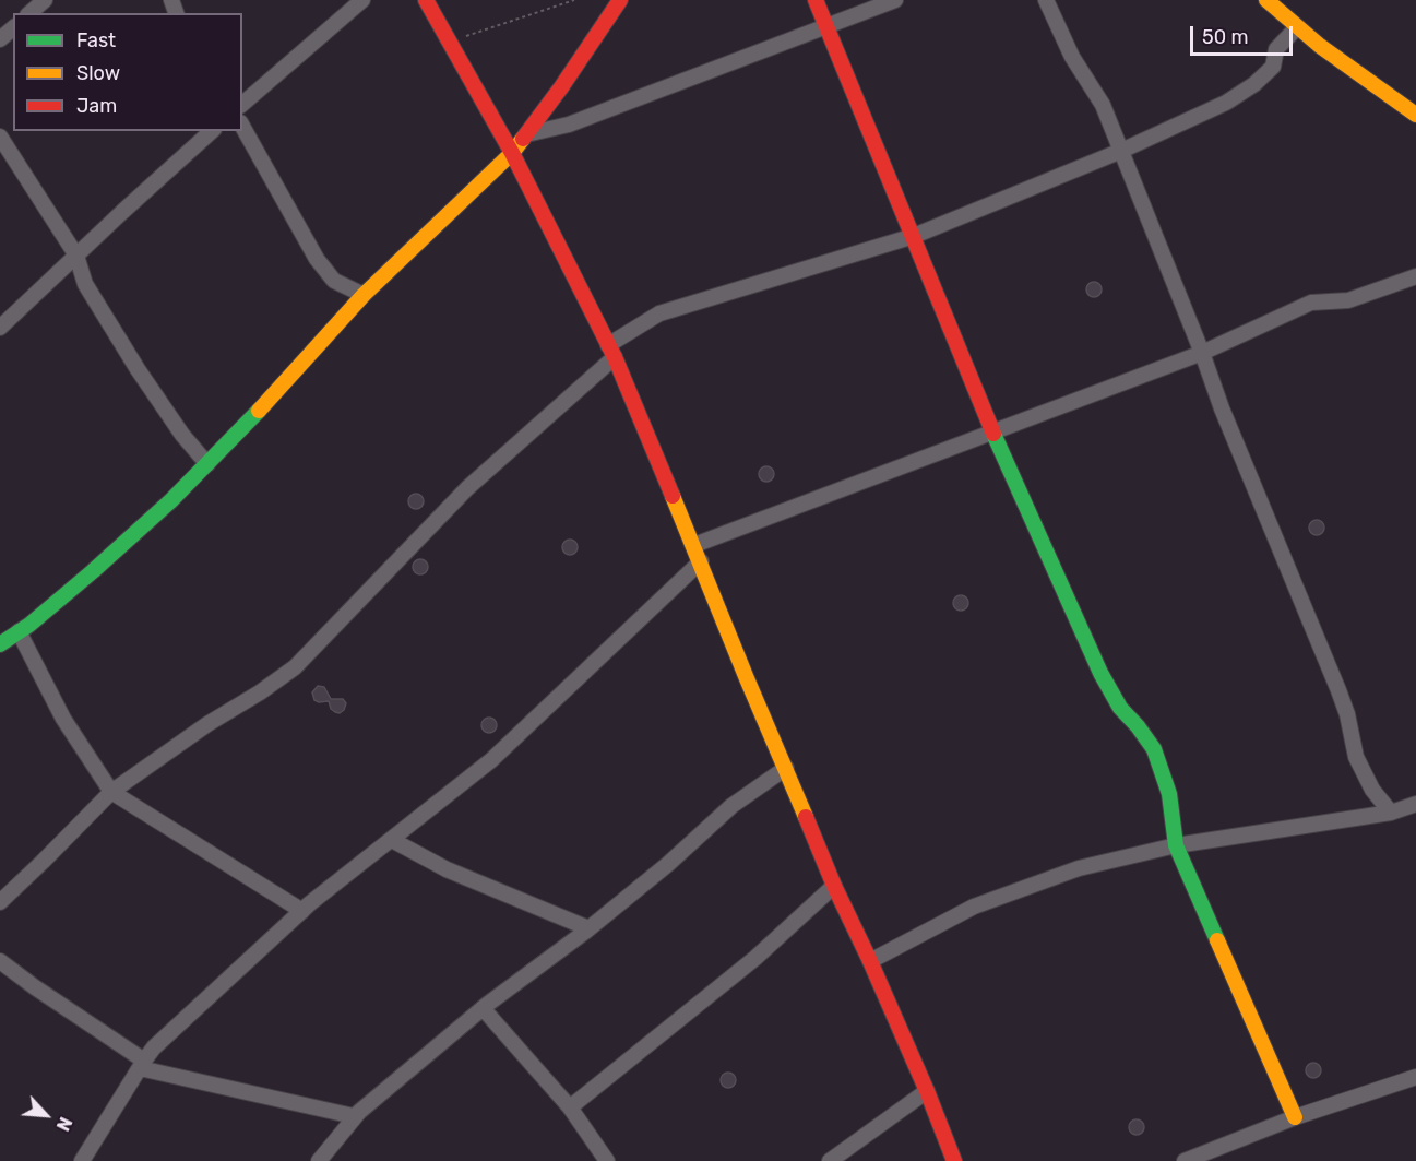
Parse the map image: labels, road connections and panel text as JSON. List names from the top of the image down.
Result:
{
  "legend": ["Fast", "Slow", "Jam"],
  "scale_bar": "50 m",
  "north": "bottom right"
}
